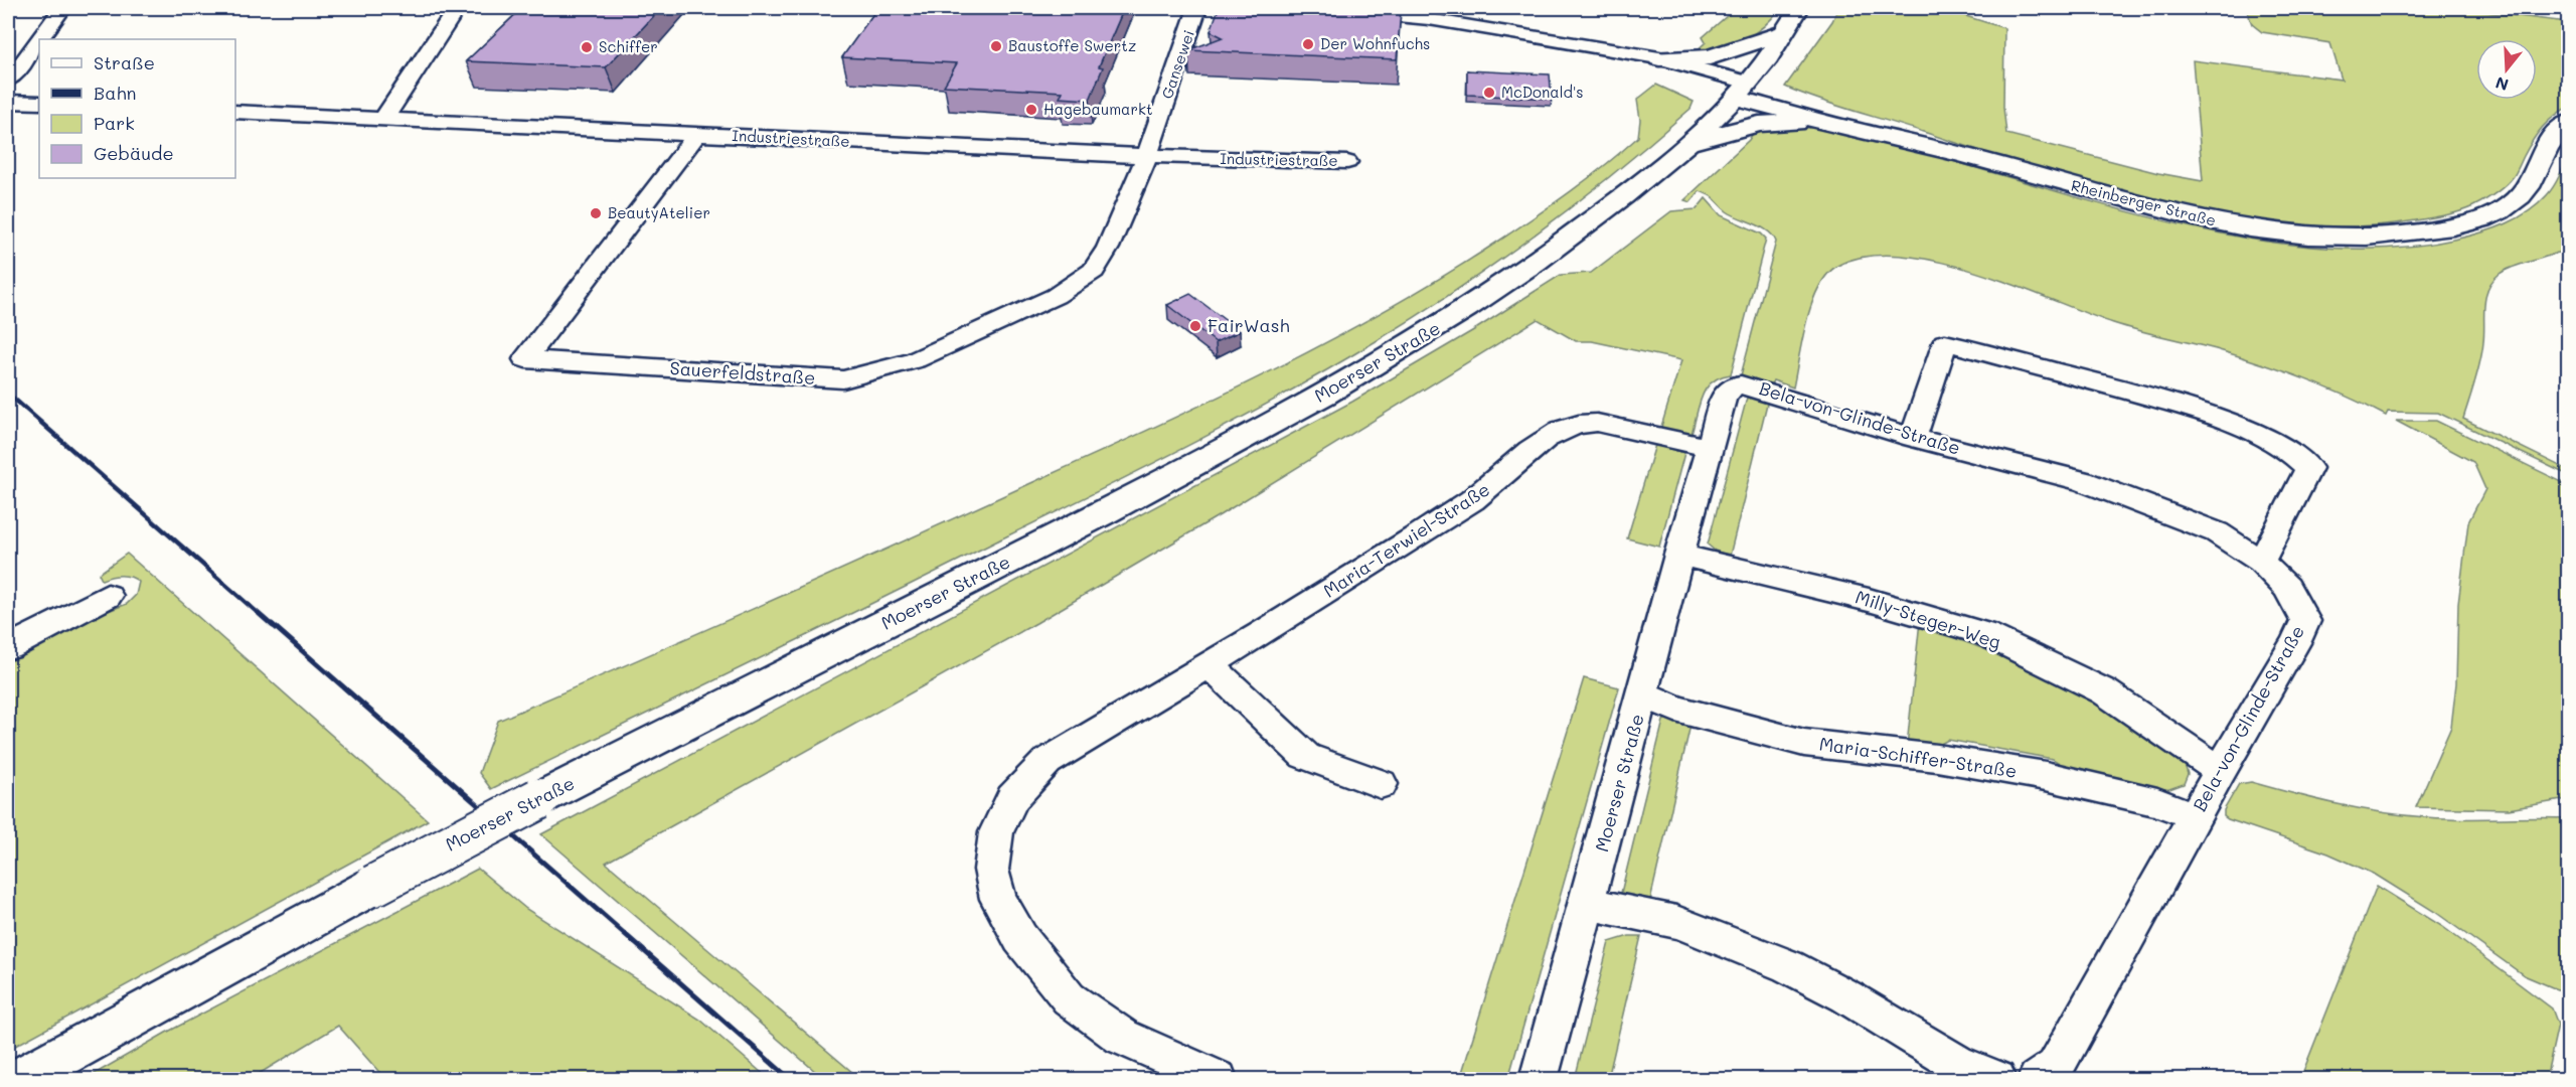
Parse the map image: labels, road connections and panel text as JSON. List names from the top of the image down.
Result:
{
  "streets": {
    "main road": ["Rheinberger Straße", "Moerser Straße"],
    "street": [
      "Gansewei",
      "Industriestraße",
      "Sauerfeldstraße",
      "Bela-von-Glinde-Straße",
      "Maria-Terwiel-Straße",
      "Milly-Steger-Weg",
      "Maria-Schiffer-Straße"
    ]
  },
  "crossings": [
    ["Gansewei", "Industriestraße"],
    ["Gansewei", "Sauerfeldstraße"],
    ["Industriestraße", "Sauerfeldstraße"],
    ["Rheinberger Straße", "Moerser Straße"],
    ["Moerser Straße", "Bela-von-Glinde-Straße"],
    ["Moerser Straße", "Maria-Terwiel-Straße"],
    ["Moerser Straße", "Milly-Steger-Weg"],
    ["Moerser Straße", "Maria-Schiffer-Straße"],
    ["Bela-von-Glinde-Straße", "Milly-Steger-Weg"],
    ["Bela-von-Glinde-Straße", "Maria-Schiffer-Straße"]
  ],
  "places": [
    "Der Wohnfuchs",
    "Baustoffe Swertz",
    "Schiffer",
    "McDonald's",
    "Hagebaumarkt",
    "BeautyAtelier",
    "FairWash"
  ],
  "legend": [
    "Straße",
    "Bahn",
    "Park",
    "Gebäude"
  ],
  "north": "bottom"
}
